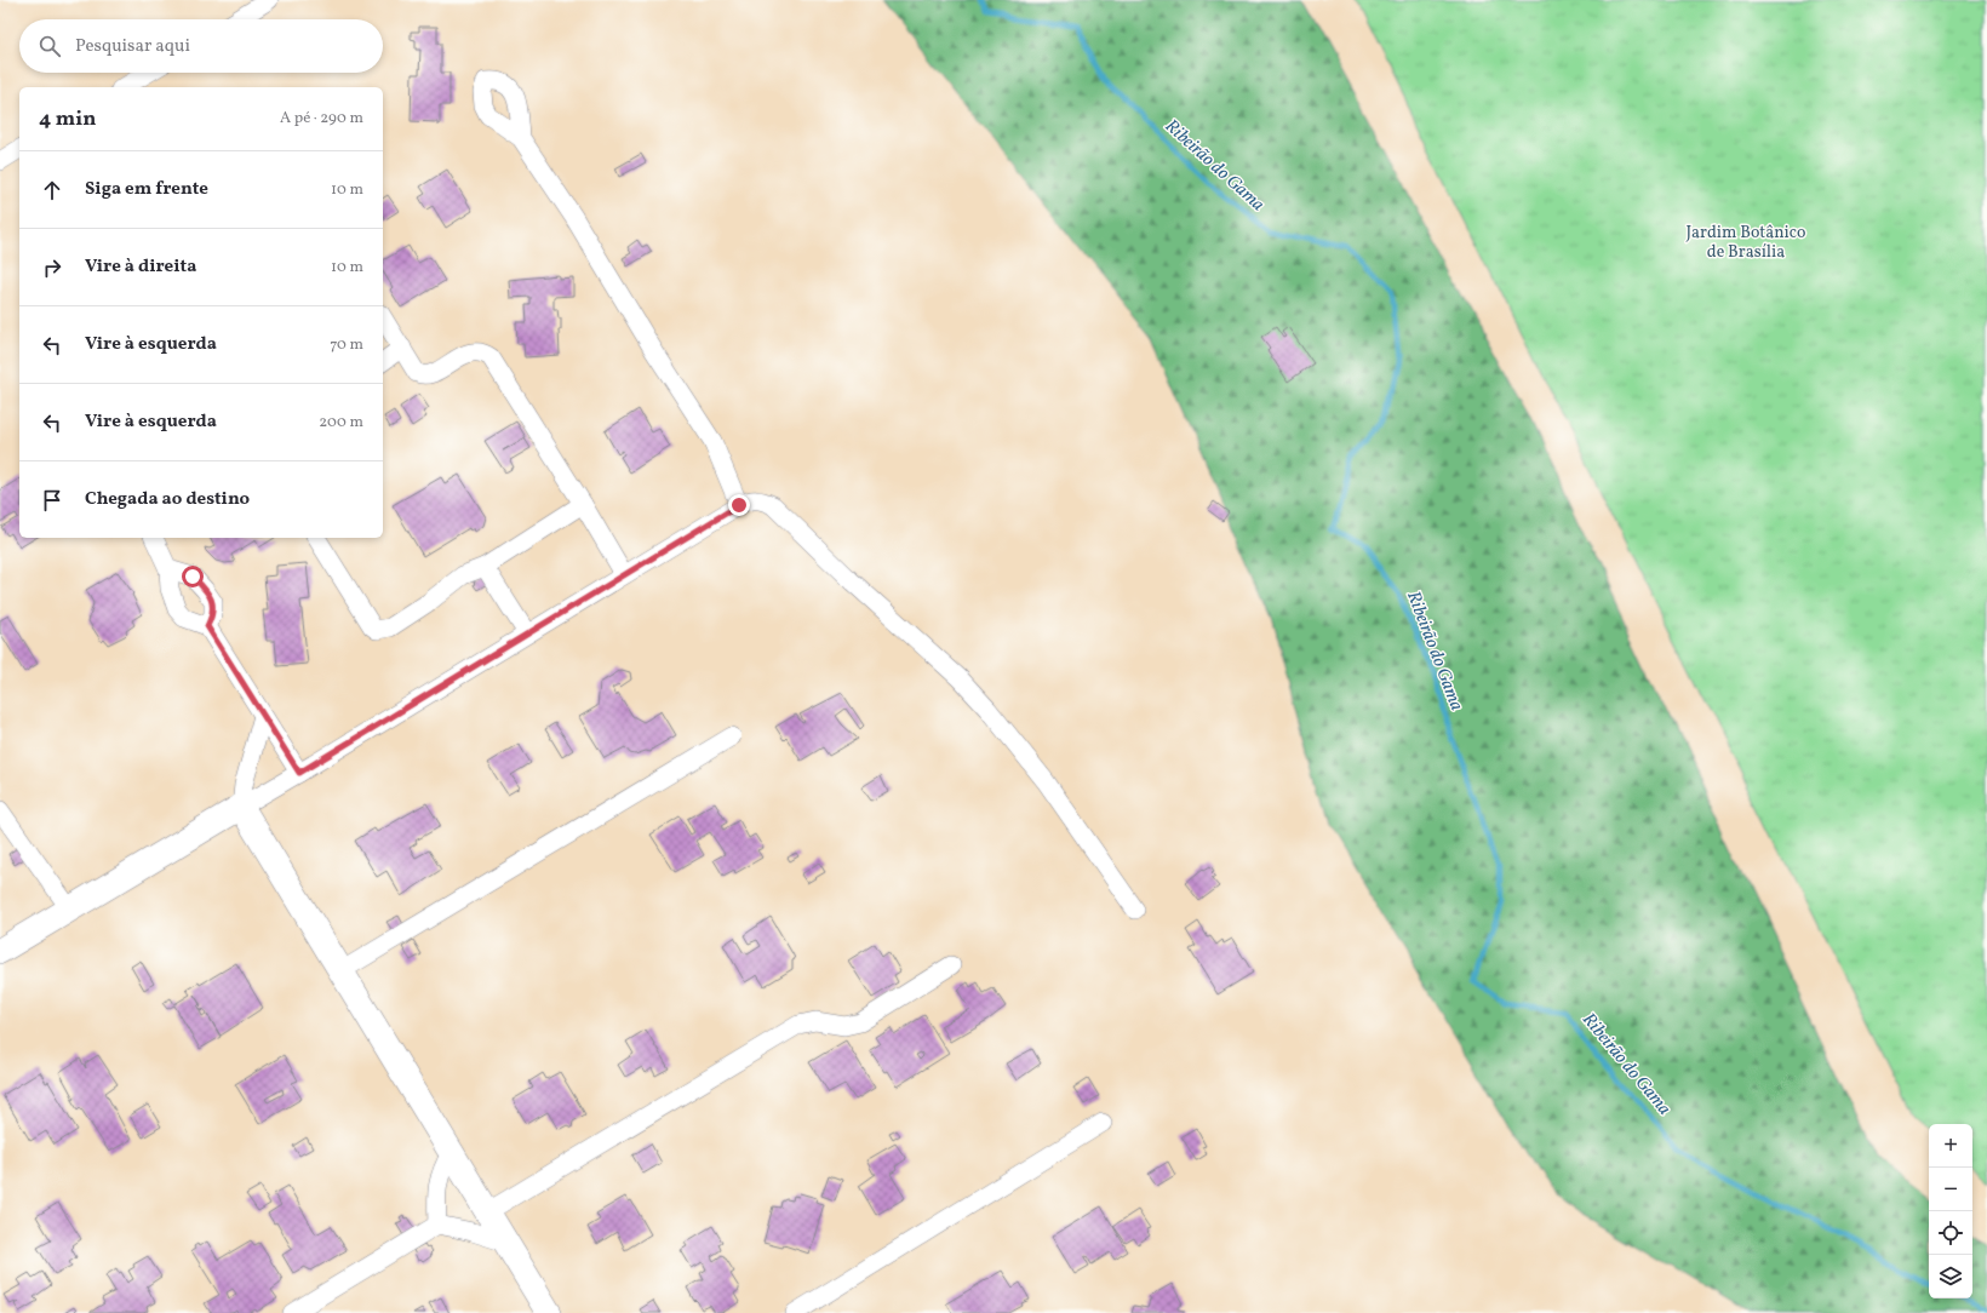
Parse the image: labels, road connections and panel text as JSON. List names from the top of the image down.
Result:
{
  "water": ["Ribeirão do Gama"],
  "parks": ["Jardim Botânico de Brasília"],
  "page": {
    "search": "Pesquisar aqui",
    "heading": ["4 min", "A pé · 290 m"],
    "list": [
      ["Siga em frente", "10 m"],
      ["Vire à direita", "10 m"],
      ["Vire à esquerda", "70 m"],
      ["Vire à esquerda", "200 m"],
      "Chegada ao destino"
    ],
    "map_buttons": ["+", "−"]
  }
}
